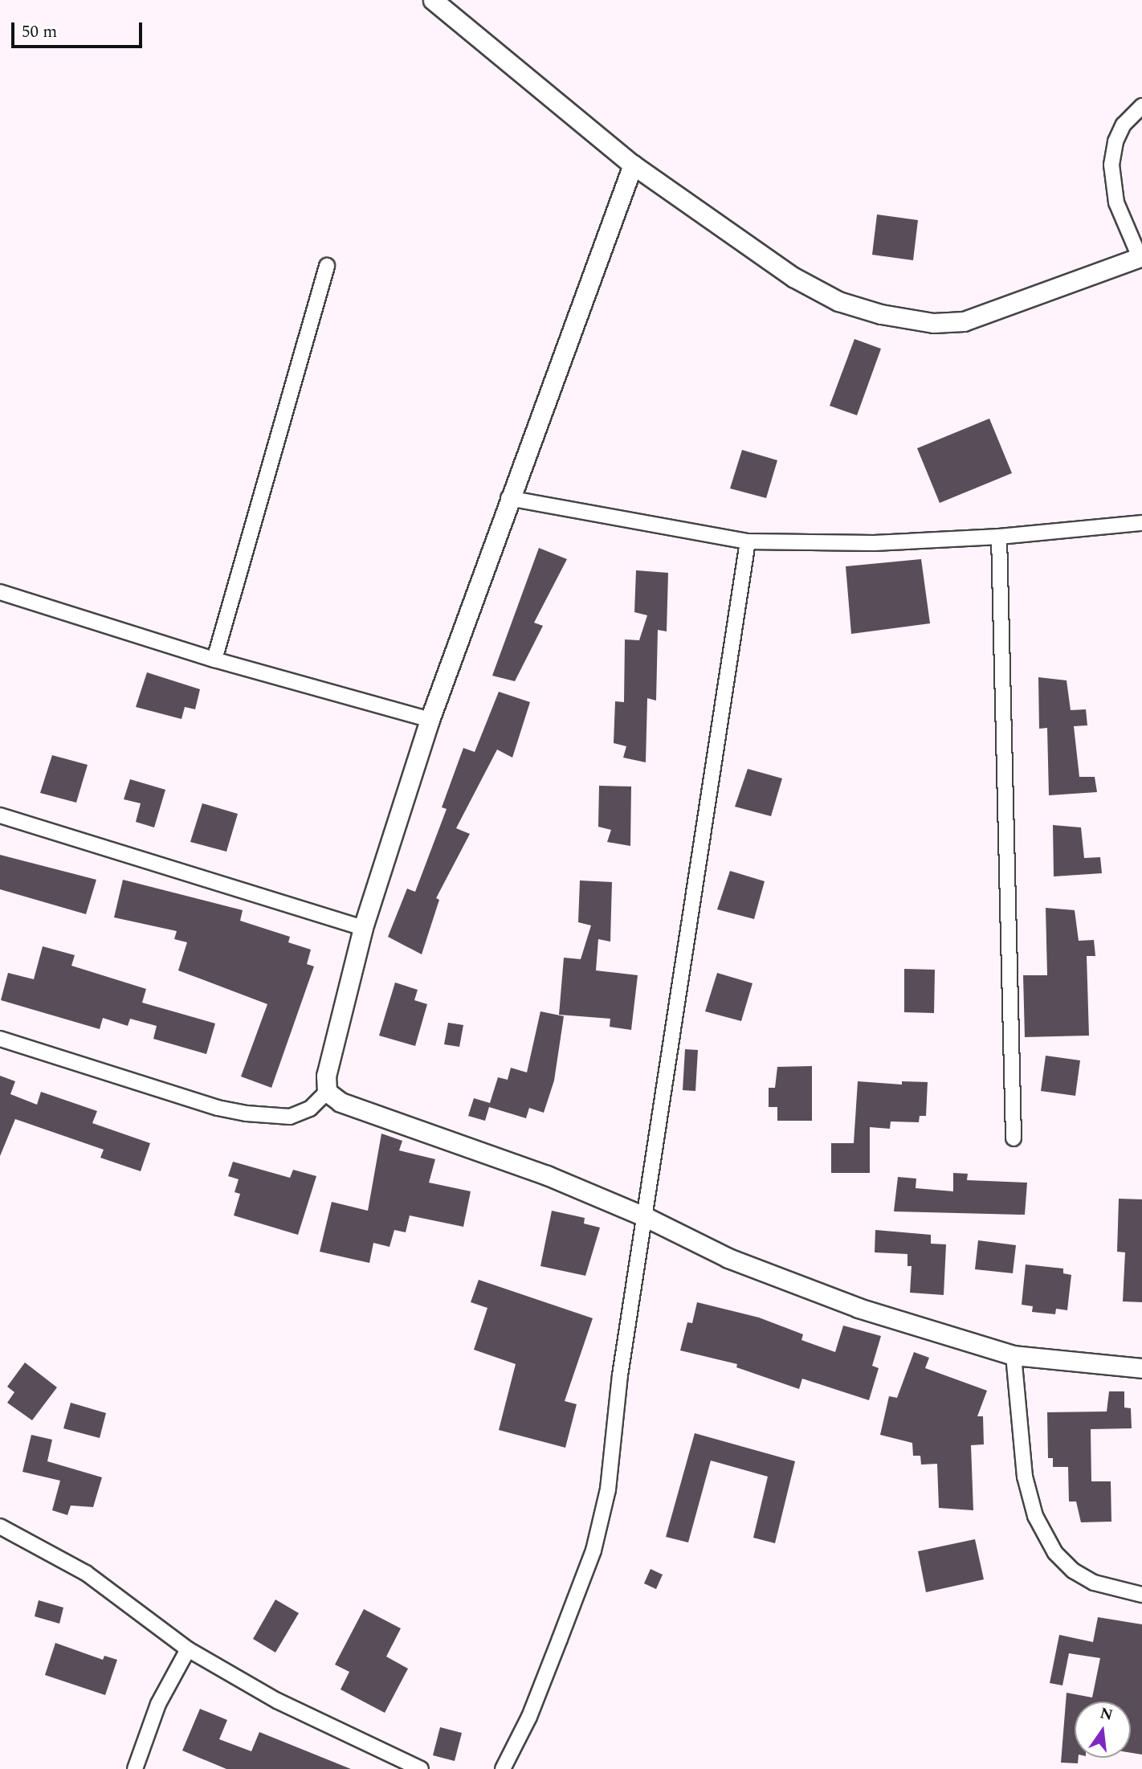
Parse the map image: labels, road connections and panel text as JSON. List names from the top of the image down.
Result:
{
  "scale_bar": "50 m",
  "north": "top"
}
